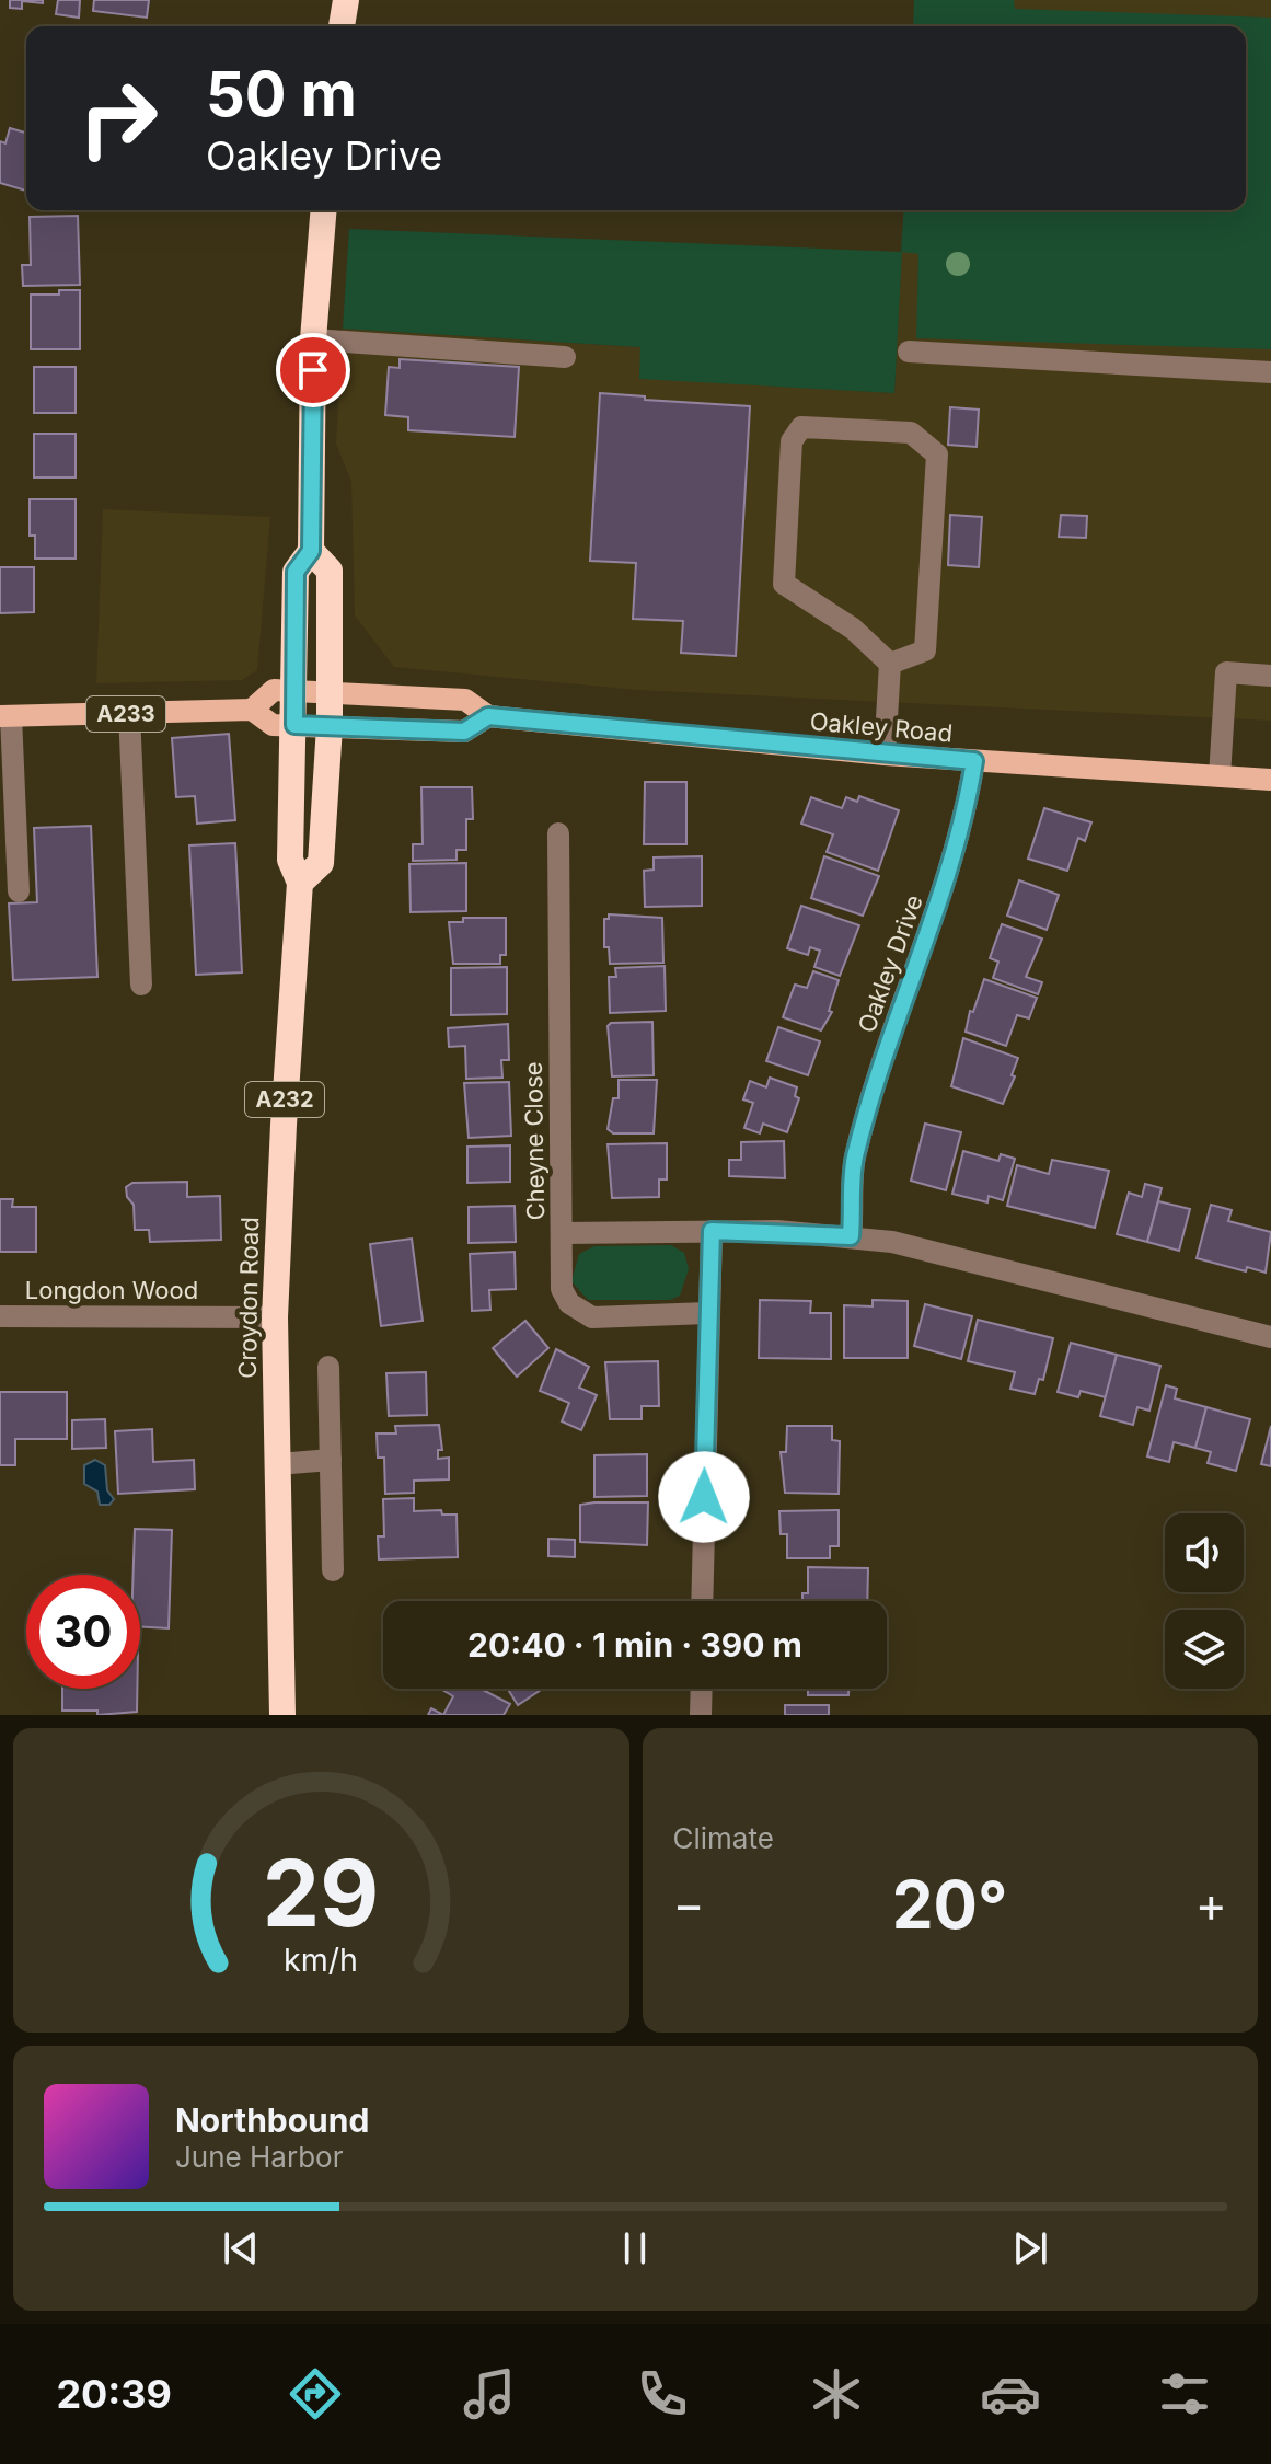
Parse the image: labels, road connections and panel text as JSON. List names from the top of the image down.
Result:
{
  "streets": {
    "highway": ["A232", "Croydon Road"],
    "main road": ["A233", "Oakley Road"],
    "street": ["Oakley Drive", "Cheyne Close", "Longdon Wood"]
  },
  "crossings": [
    ["A233", "Oakley Road"],
    ["A233", "Croydon Road"],
    ["Oakley Road", "Oakley Drive"],
    ["Oakley Road", "Croydon Road"],
    ["Longdon Wood", "Croydon Road"]
  ],
  "page": {
    "turn": ["50 m", "Oakley Drive"],
    "limit": "30",
    "trip": "20:40 · 1 min · 390 m",
    "tile": "Climate",
    "heat": ["−", "20°", "+"],
    "song": ["Northbound", "June Harbor"],
    "tabs": "20:39",
    "gauge": ["29", "km/h"]
  }
}
